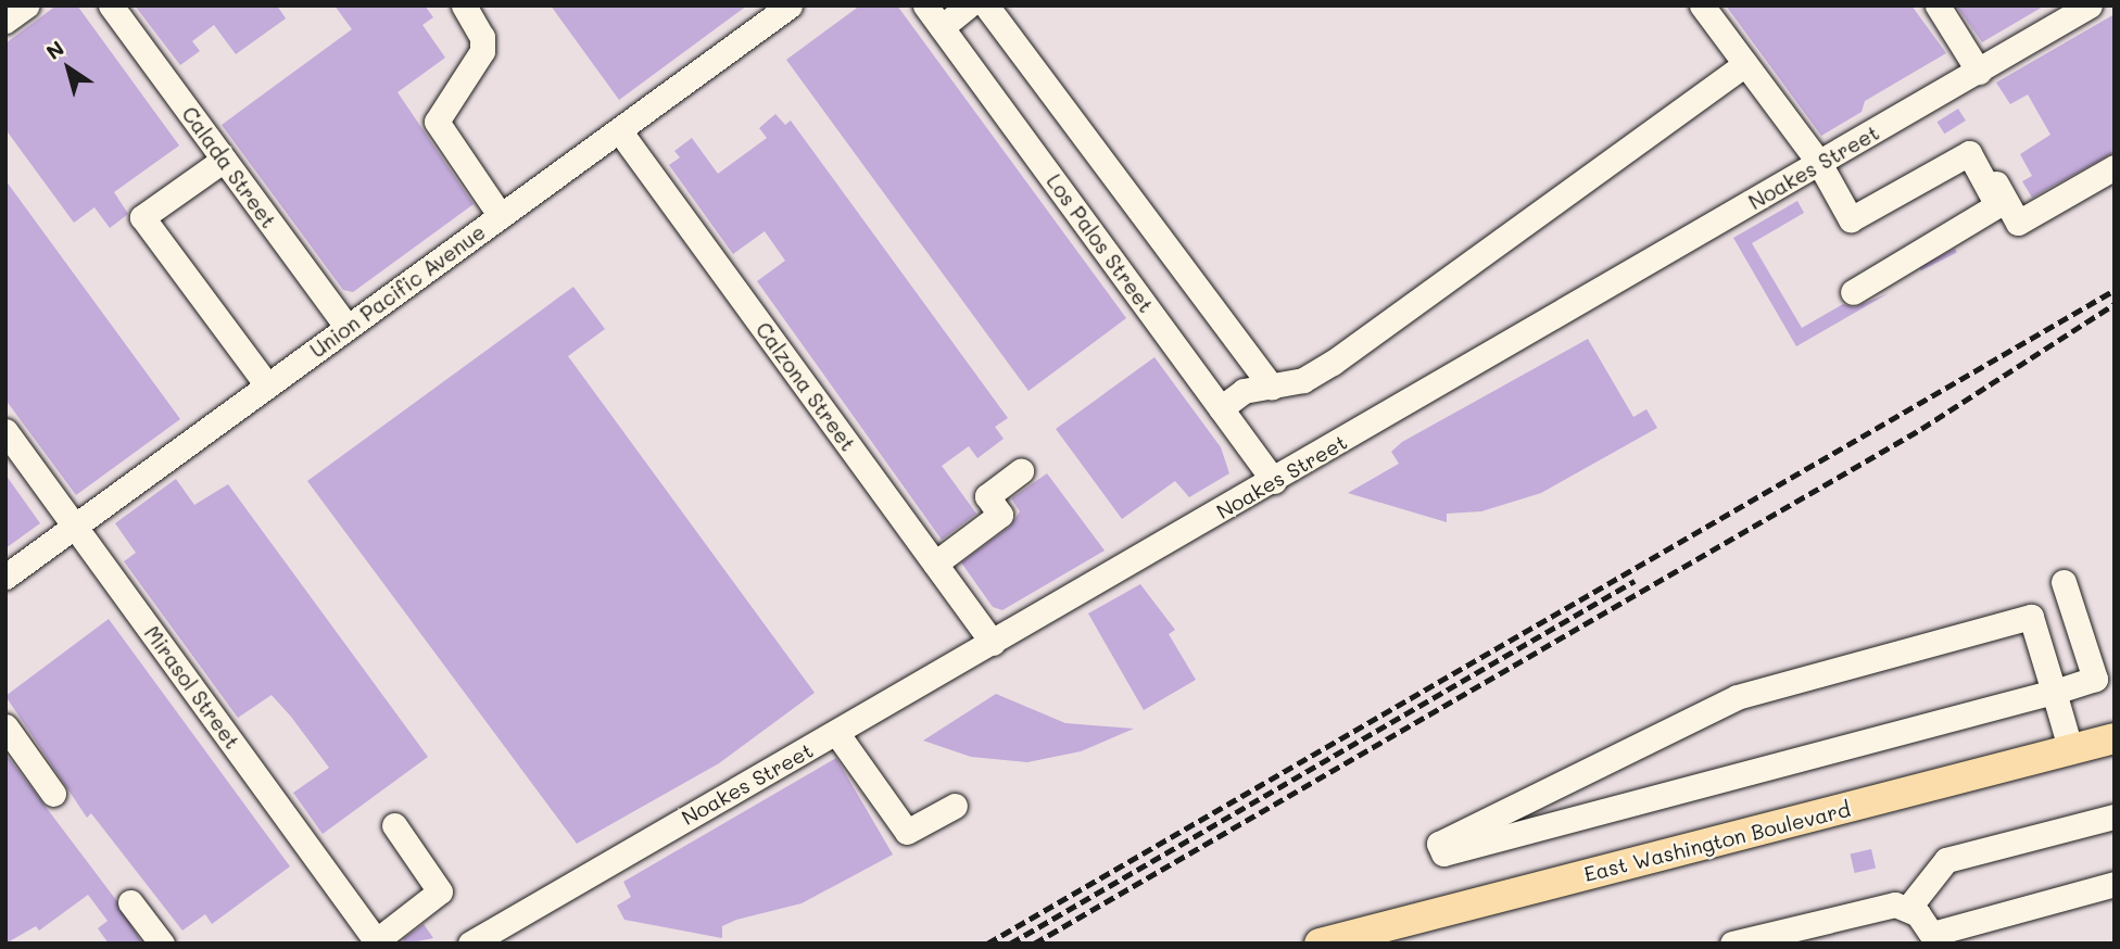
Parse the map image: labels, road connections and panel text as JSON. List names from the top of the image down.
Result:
{
  "streets": {
    "main road": ["East Washington Boulevard"],
    "street": [
      "Calada Street",
      "Noakes Street",
      "Los Palos Street",
      "Union Pacific Avenue",
      "Calzona Street",
      "Mirasol Street"
    ]
  },
  "crossings": [
    ["Calada Street", "Union Pacific Avenue"],
    ["Noakes Street", "Los Palos Street"],
    ["Noakes Street", "Calzona Street"],
    ["Union Pacific Avenue", "Calzona Street"],
    ["Union Pacific Avenue", "Mirasol Street"]
  ],
  "north": "top left"
}
